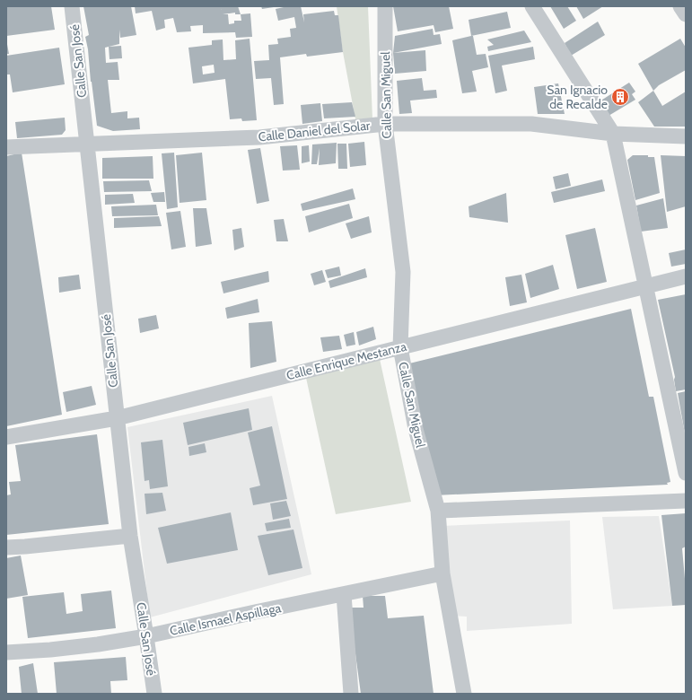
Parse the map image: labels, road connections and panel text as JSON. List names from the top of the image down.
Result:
{
  "streets": {
    "street": [
      "Calle San José",
      "Calle San Miguel",
      "Calle Daniel del Solar",
      "Calle Enrique Mestanza",
      "Calle Ismael Aspillaga"
    ]
  },
  "crossings": [
    ["Calle San José", "Calle Daniel del Solar"],
    ["Calle San José", "Calle Enrique Mestanza"],
    ["Calle San José", "Calle Ismael Aspillaga"],
    ["Calle San Miguel", "Calle Daniel del Solar"],
    ["Calle San Miguel", "Calle Enrique Mestanza"],
    ["Calle San Miguel", "Calle Ismael Aspillaga"]
  ],
  "places": {
    "building": ["San Ignacio de Recalde"]
  }
}
